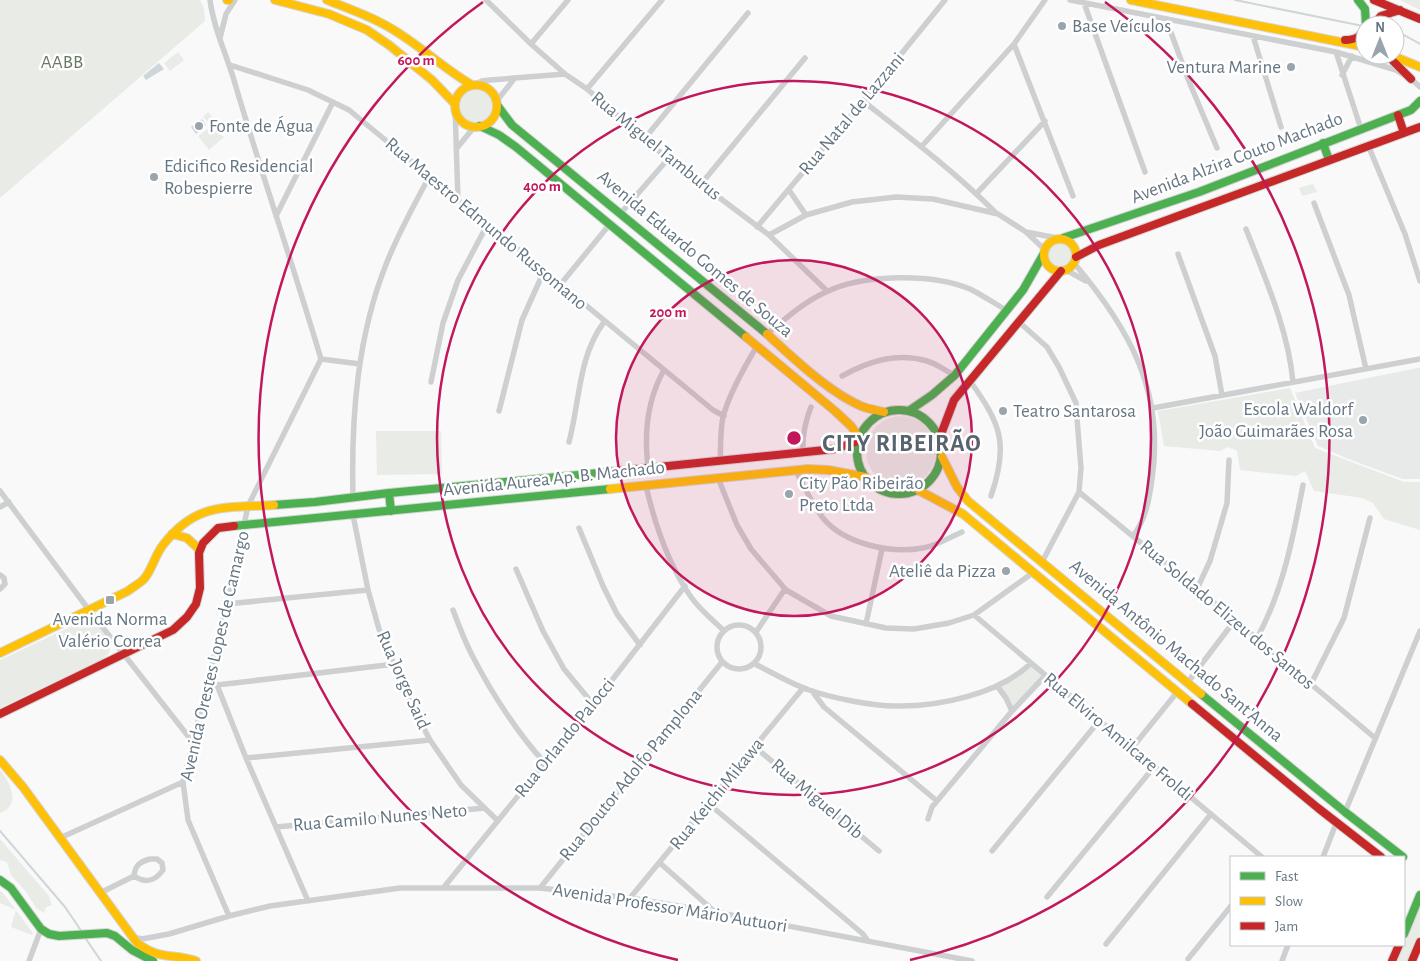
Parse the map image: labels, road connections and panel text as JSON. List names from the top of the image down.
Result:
{
  "streets": {
    "main road": [
      "Avenida Alzira Couto Machado",
      "Avenida Eduardo Gomes de Souza",
      "Avenida Aurea Ap. B. Machado",
      "Avenida Antônio Machado Sant'Anna"
    ],
    "street": [
      "Rua Natal de Lazzani",
      "Rua Miguel Tamburus",
      "Rua Maestro Edmundo Russomano",
      "Rua Soldado Elizeu dos Santos",
      "Avenida Orestes Lopes de Camargo",
      "Rua Jorge Said",
      "Rua Elviro Amilcare Froldi",
      "Rua Orlando Palocci",
      "Rua Doutor Adolfo Pamplona",
      "Rua Keichi Mikawa",
      "Rua Miguel Dib",
      "Rua Camilo Nunes Neto",
      "Avenida Professor Mário Autuori"
    ]
  },
  "crossings": [
    ["Rua Natal de Lazzani", "Rua Miguel Tamburus"],
    ["Avenida Eduardo Gomes de Souza", "Avenida Aurea Ap. B. Machado"],
    ["Avenida Eduardo Gomes de Souza", "Avenida Antônio Machado Sant'Anna"],
    ["Avenida Aurea Ap. B. Machado", "Avenida Antônio Machado Sant'Anna"],
    ["Avenida Aurea Ap. B. Machado", "Avenida Orestes Lopes de Camargo"],
    ["Avenida Aurea Ap. B. Machado", "Rua Jorge Said"],
    ["Avenida Orestes Lopes de Camargo", "Avenida Professor Mário Autuori"],
    ["Rua Jorge Said", "Rua Orlando Palocci"],
    ["Rua Jorge Said", "Rua Camilo Nunes Neto"],
    ["Rua Orlando Palocci", "Avenida Professor Mário Autuori"],
    ["Rua Doutor Adolfo Pamplona", "Avenida Professor Mário Autuori"],
    ["Rua Keichi Mikawa", "Rua Miguel Dib"],
    ["Rua Keichi Mikawa", "Avenida Professor Mário Autuori"]
  ],
  "districts": ["CITY RIBEIRÃO"],
  "parks": ["AABB"],
  "places": {
    "other": [
      "Base Veículos",
      "Ventura Marine",
      "Fonte de Água",
      "Edicifico Residencial Robespierre",
      "Teatro Santarosa",
      "Escola Waldorf João Guimarães Rosa",
      "City Pão Ribeirão Preto Ltda",
      "Ateliê da Pizza"
    ],
    "transit": ["Avenida Norma Valério Correa"]
  },
  "legend": ["Fast", "Slow", "Jam"],
  "north": "top",
  "rings": ["600 m", "400 m", "200 m"]
}
